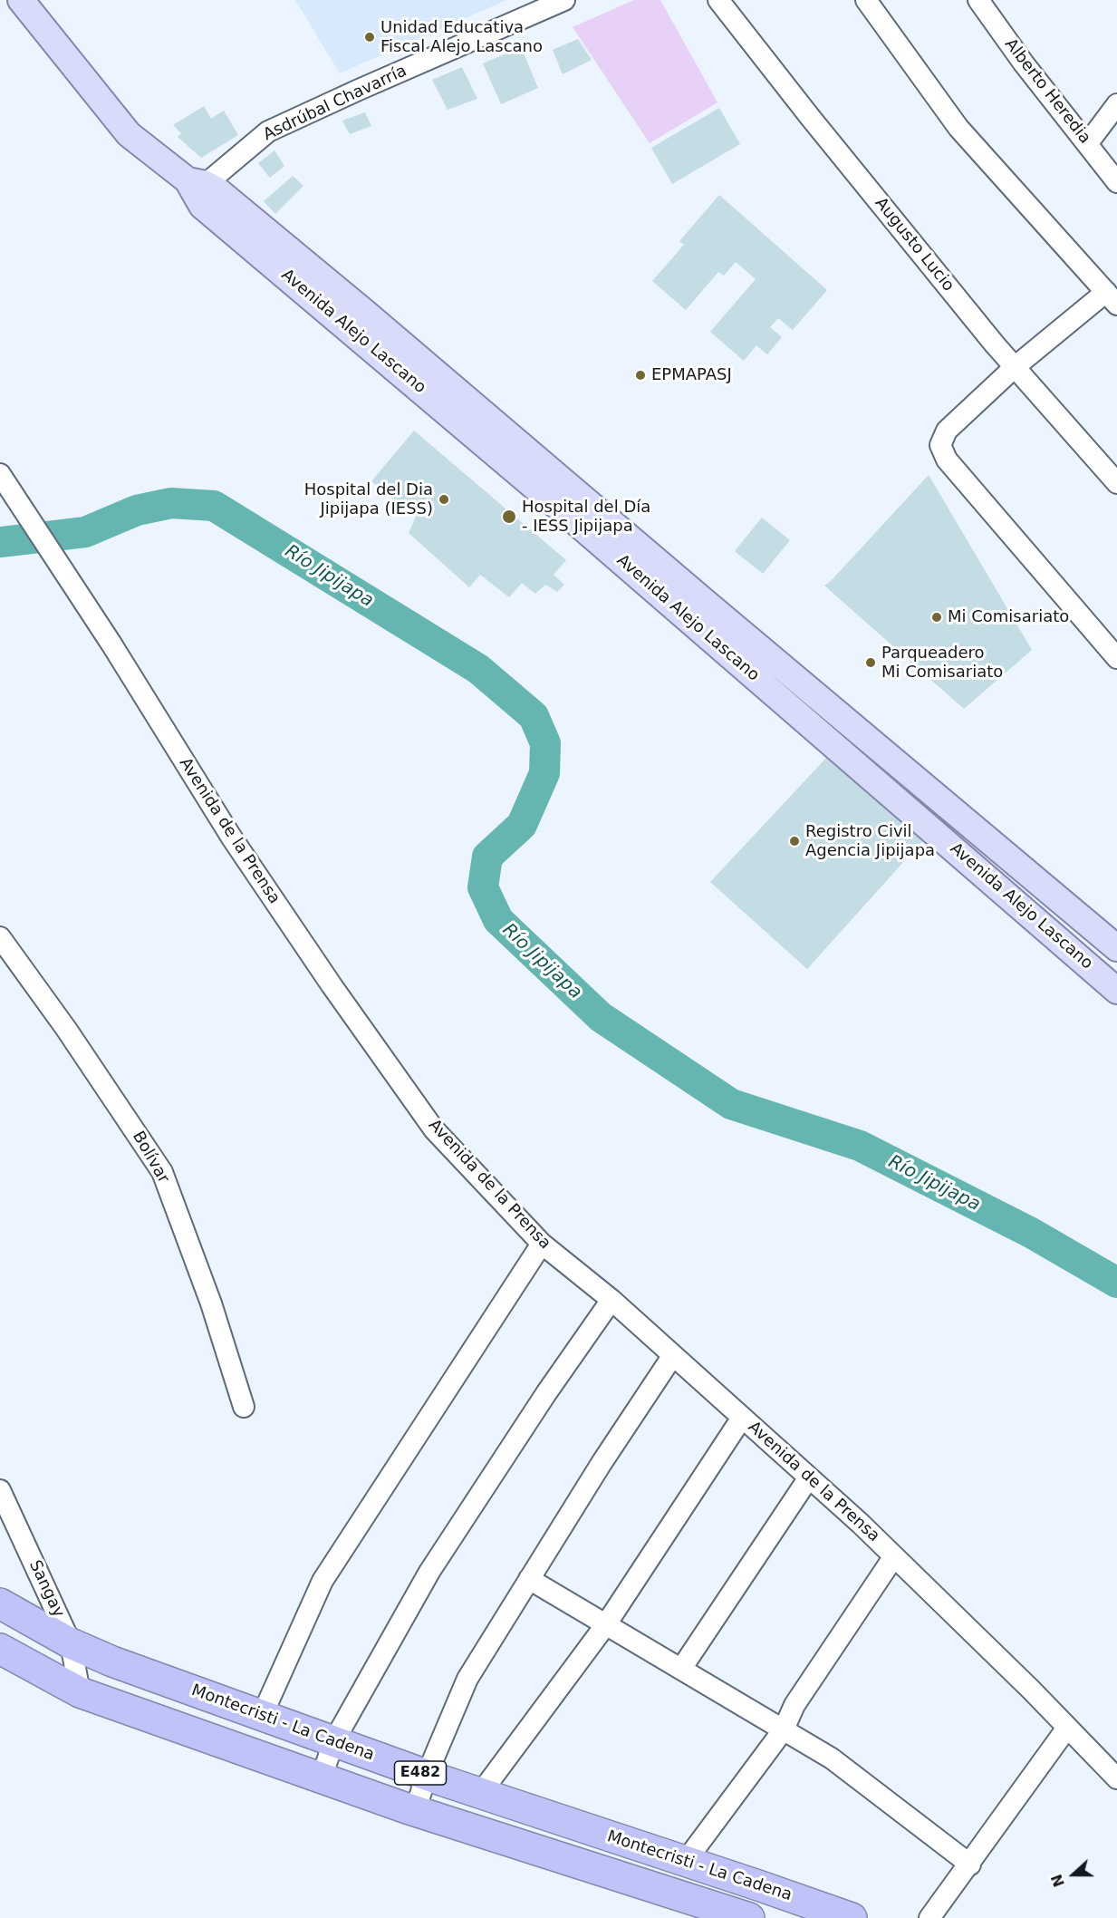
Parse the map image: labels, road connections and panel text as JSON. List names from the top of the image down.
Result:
{
  "streets": {
    "highway": ["Montecristi - La Cadena", "E482"],
    "main road": ["Avenida Alejo Lascano"],
    "street": [
      "Alberto Heredia",
      "Asdrúbal Chavarría",
      "Augusto Lucio",
      "Avenida de la Prensa",
      "Bolívar",
      "Sangay"
    ]
  },
  "crossings": [
    ["Asdrúbal Chavarría", "Avenida Alejo Lascano"],
    ["Sangay", "Montecristi - La Cadena"]
  ],
  "water": ["Río Jipijapa"],
  "places": [
    "Unidad Educativa Fiscal Alejo Lascano",
    "EPMAPASJ",
    "Hospital del Dia Jipijapa (IESS)",
    "Hospital del Día - IESS Jipijapa",
    "Mi Comisariato",
    "Parqueadero Mi Comisariato",
    "Registro Civil Agencia Jipijapa"
  ],
  "north": "left"
}
